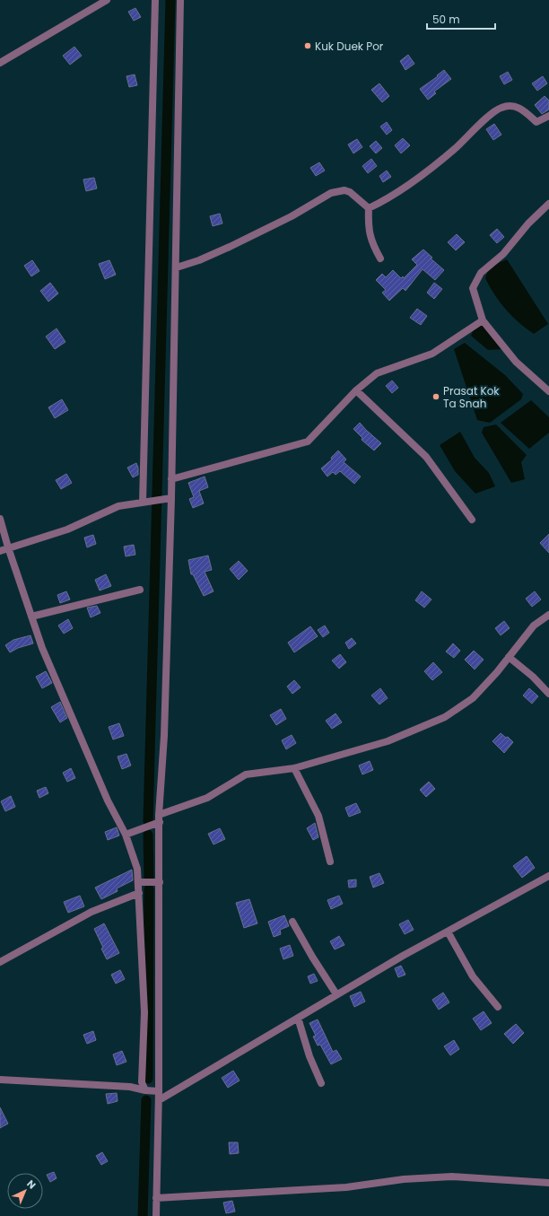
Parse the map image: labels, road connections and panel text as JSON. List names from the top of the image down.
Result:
{
  "places": ["Kuk Duek Por", "Prasat Kok Ta Snah"],
  "scale_bar": "50 m",
  "north": "top right"
}
